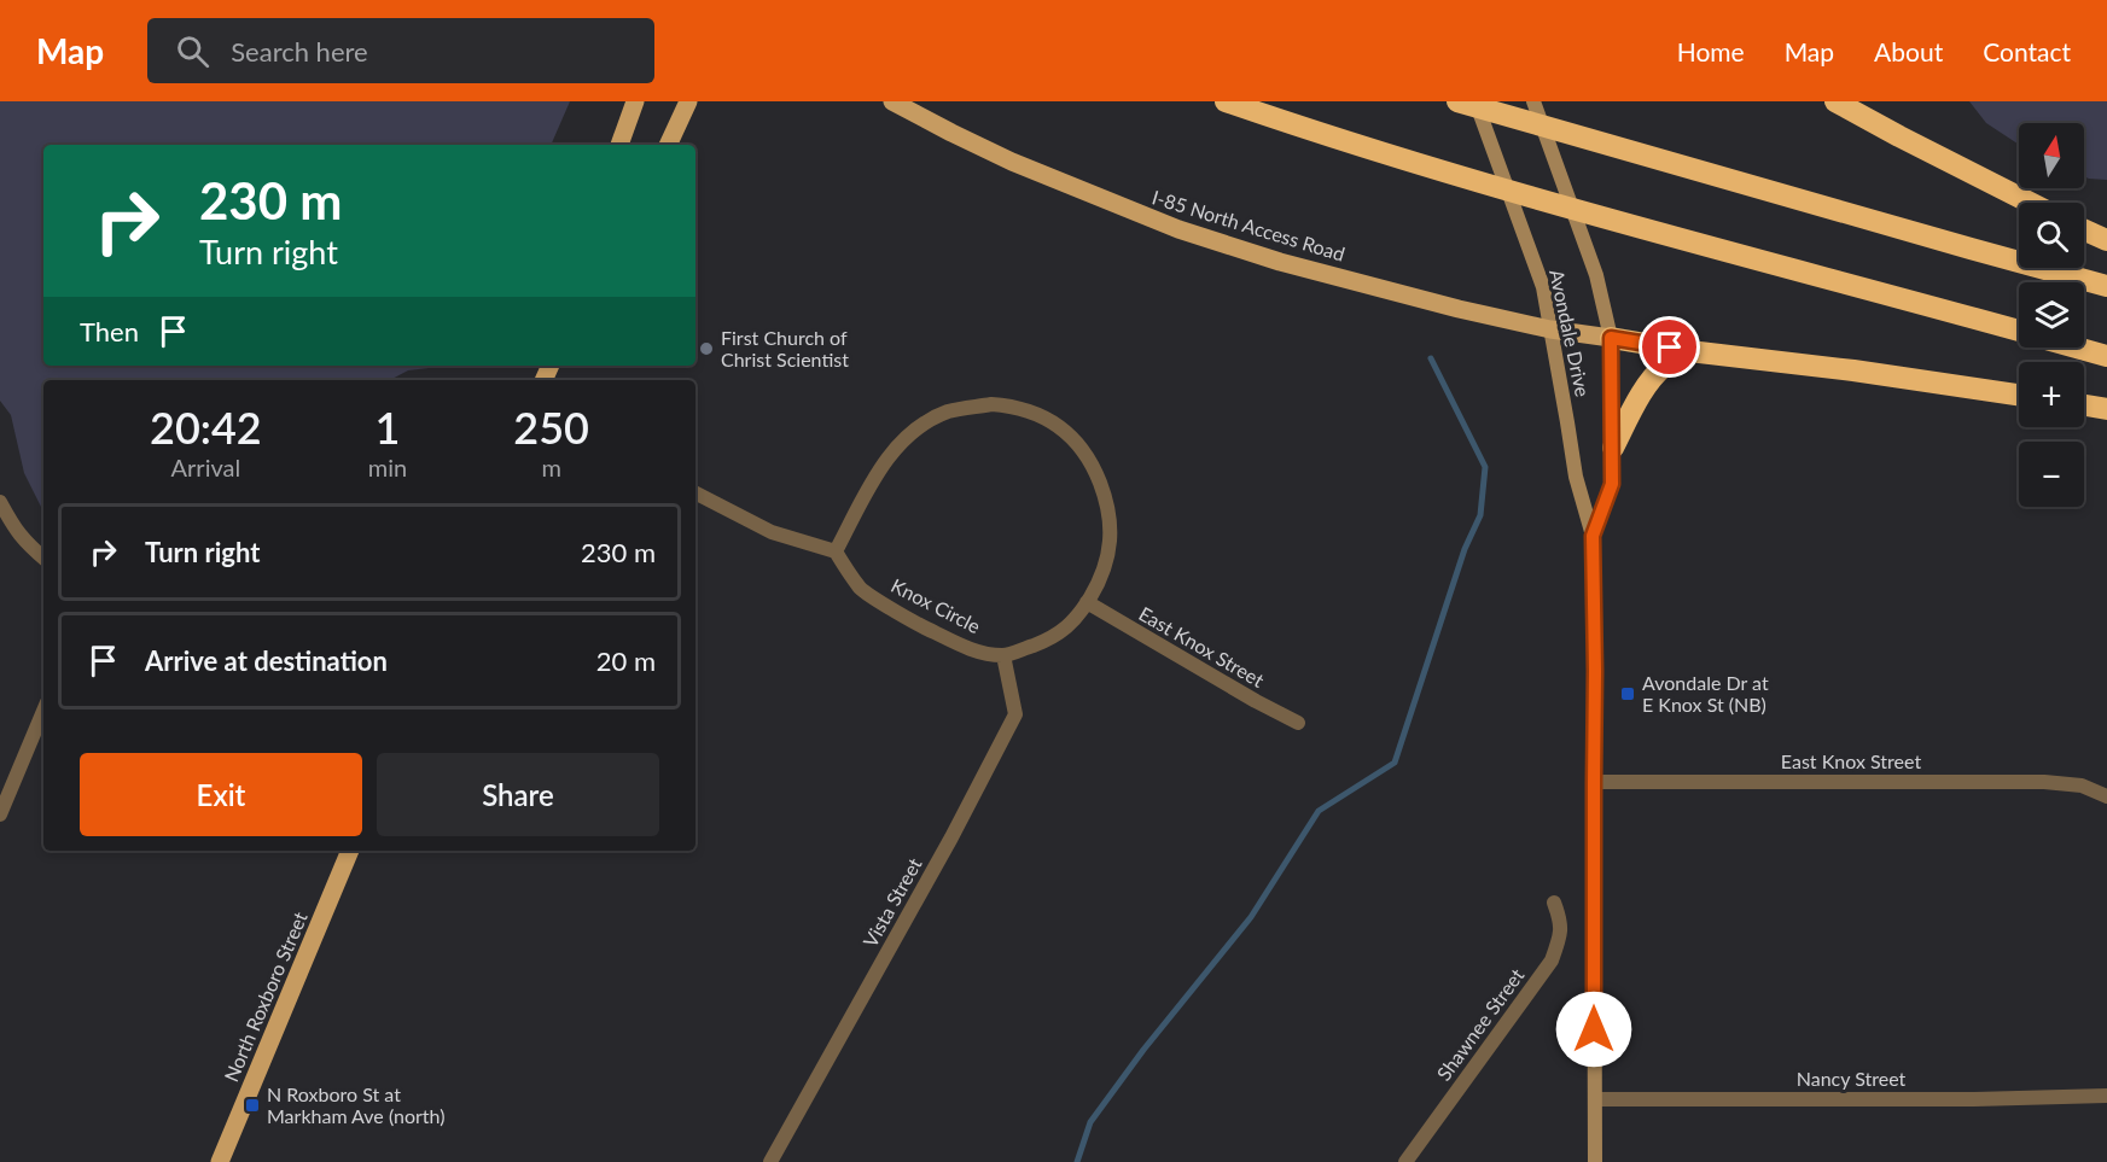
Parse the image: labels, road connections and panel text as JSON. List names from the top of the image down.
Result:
{
  "streets": {
    "main road": ["I-85 North Access Road", "Avondale Drive", "North Roxboro Street"],
    "street": [
      "Knox Circle",
      "East Knox Street",
      "Vista Street",
      "Shawnee Street",
      "Nancy Street"
    ]
  },
  "crossings": [
    ["I-85 North Access Road", "Avondale Drive"],
    ["Avondale Drive", "East Knox Street"],
    ["Avondale Drive", "Nancy Street"],
    ["Knox Circle", "East Knox Street"],
    ["Knox Circle", "Vista Street"],
    ["East Knox Street", "Vista Street"]
  ],
  "places": {
    "other": ["First Church of Christ Scientist"],
    "transit": ["Avondale Dr at E Knox St (NB)", "N Roxboro St at Markham Ave (north)"]
  },
  "north": "top",
  "page": {
    "header": "Map",
    "search": "Search here",
    "nav": [
      "Home",
      "Map",
      "About",
      "Contact"
    ],
    "map_buttons": ["+", "−"],
    "turn": ["230 m", "Turn right"],
    "then": "Then",
    "eta": [
      "20:42",
      "Arrival",
      "1",
      "min",
      "250",
      "m"
    ],
    "list": [
      {
        "name": "Turn right",
        "value": "230 m"
      },
      {
        "name": "Arrive at destination",
        "value": "20 m"
      }
    ],
    "buttons": ["Exit", "Share"]
  }
}
